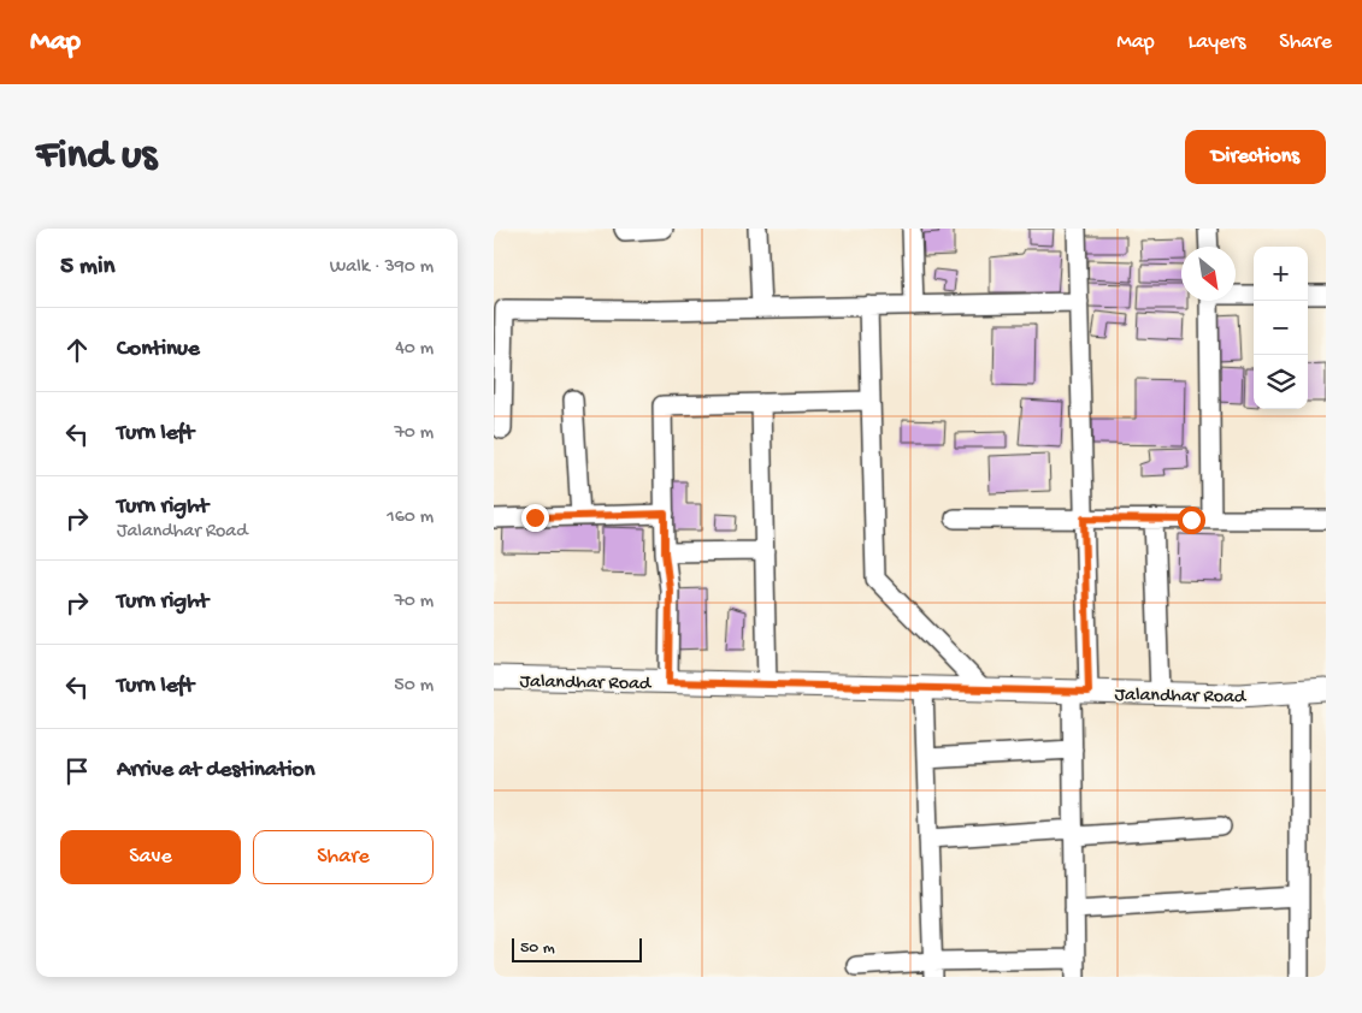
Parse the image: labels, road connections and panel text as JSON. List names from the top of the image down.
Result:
{
  "streets": {
    "main road": ["Jalandhar Road"]
  },
  "scale_bar": "50 m",
  "north": "bottom right",
  "page": {
    "header": "Map",
    "nav": ["Map", "Layers", "Share"],
    "buttons": [
      "Directions",
      ["Save", "Share"]
    ],
    "title": "Find us",
    "heading": ["5 min", "Walk · 390 m"],
    "map_buttons": ["+", "−"],
    "list": [
      ["Continue", "40 m"],
      ["Turn left", "70 m"],
      ["Turn right", "Jalandhar Road", "160 m"],
      ["Turn right", "70 m"],
      ["Turn left", "50 m"],
      "Arrive at destination"
    ],
    "scale": "50 m"
  }
}
